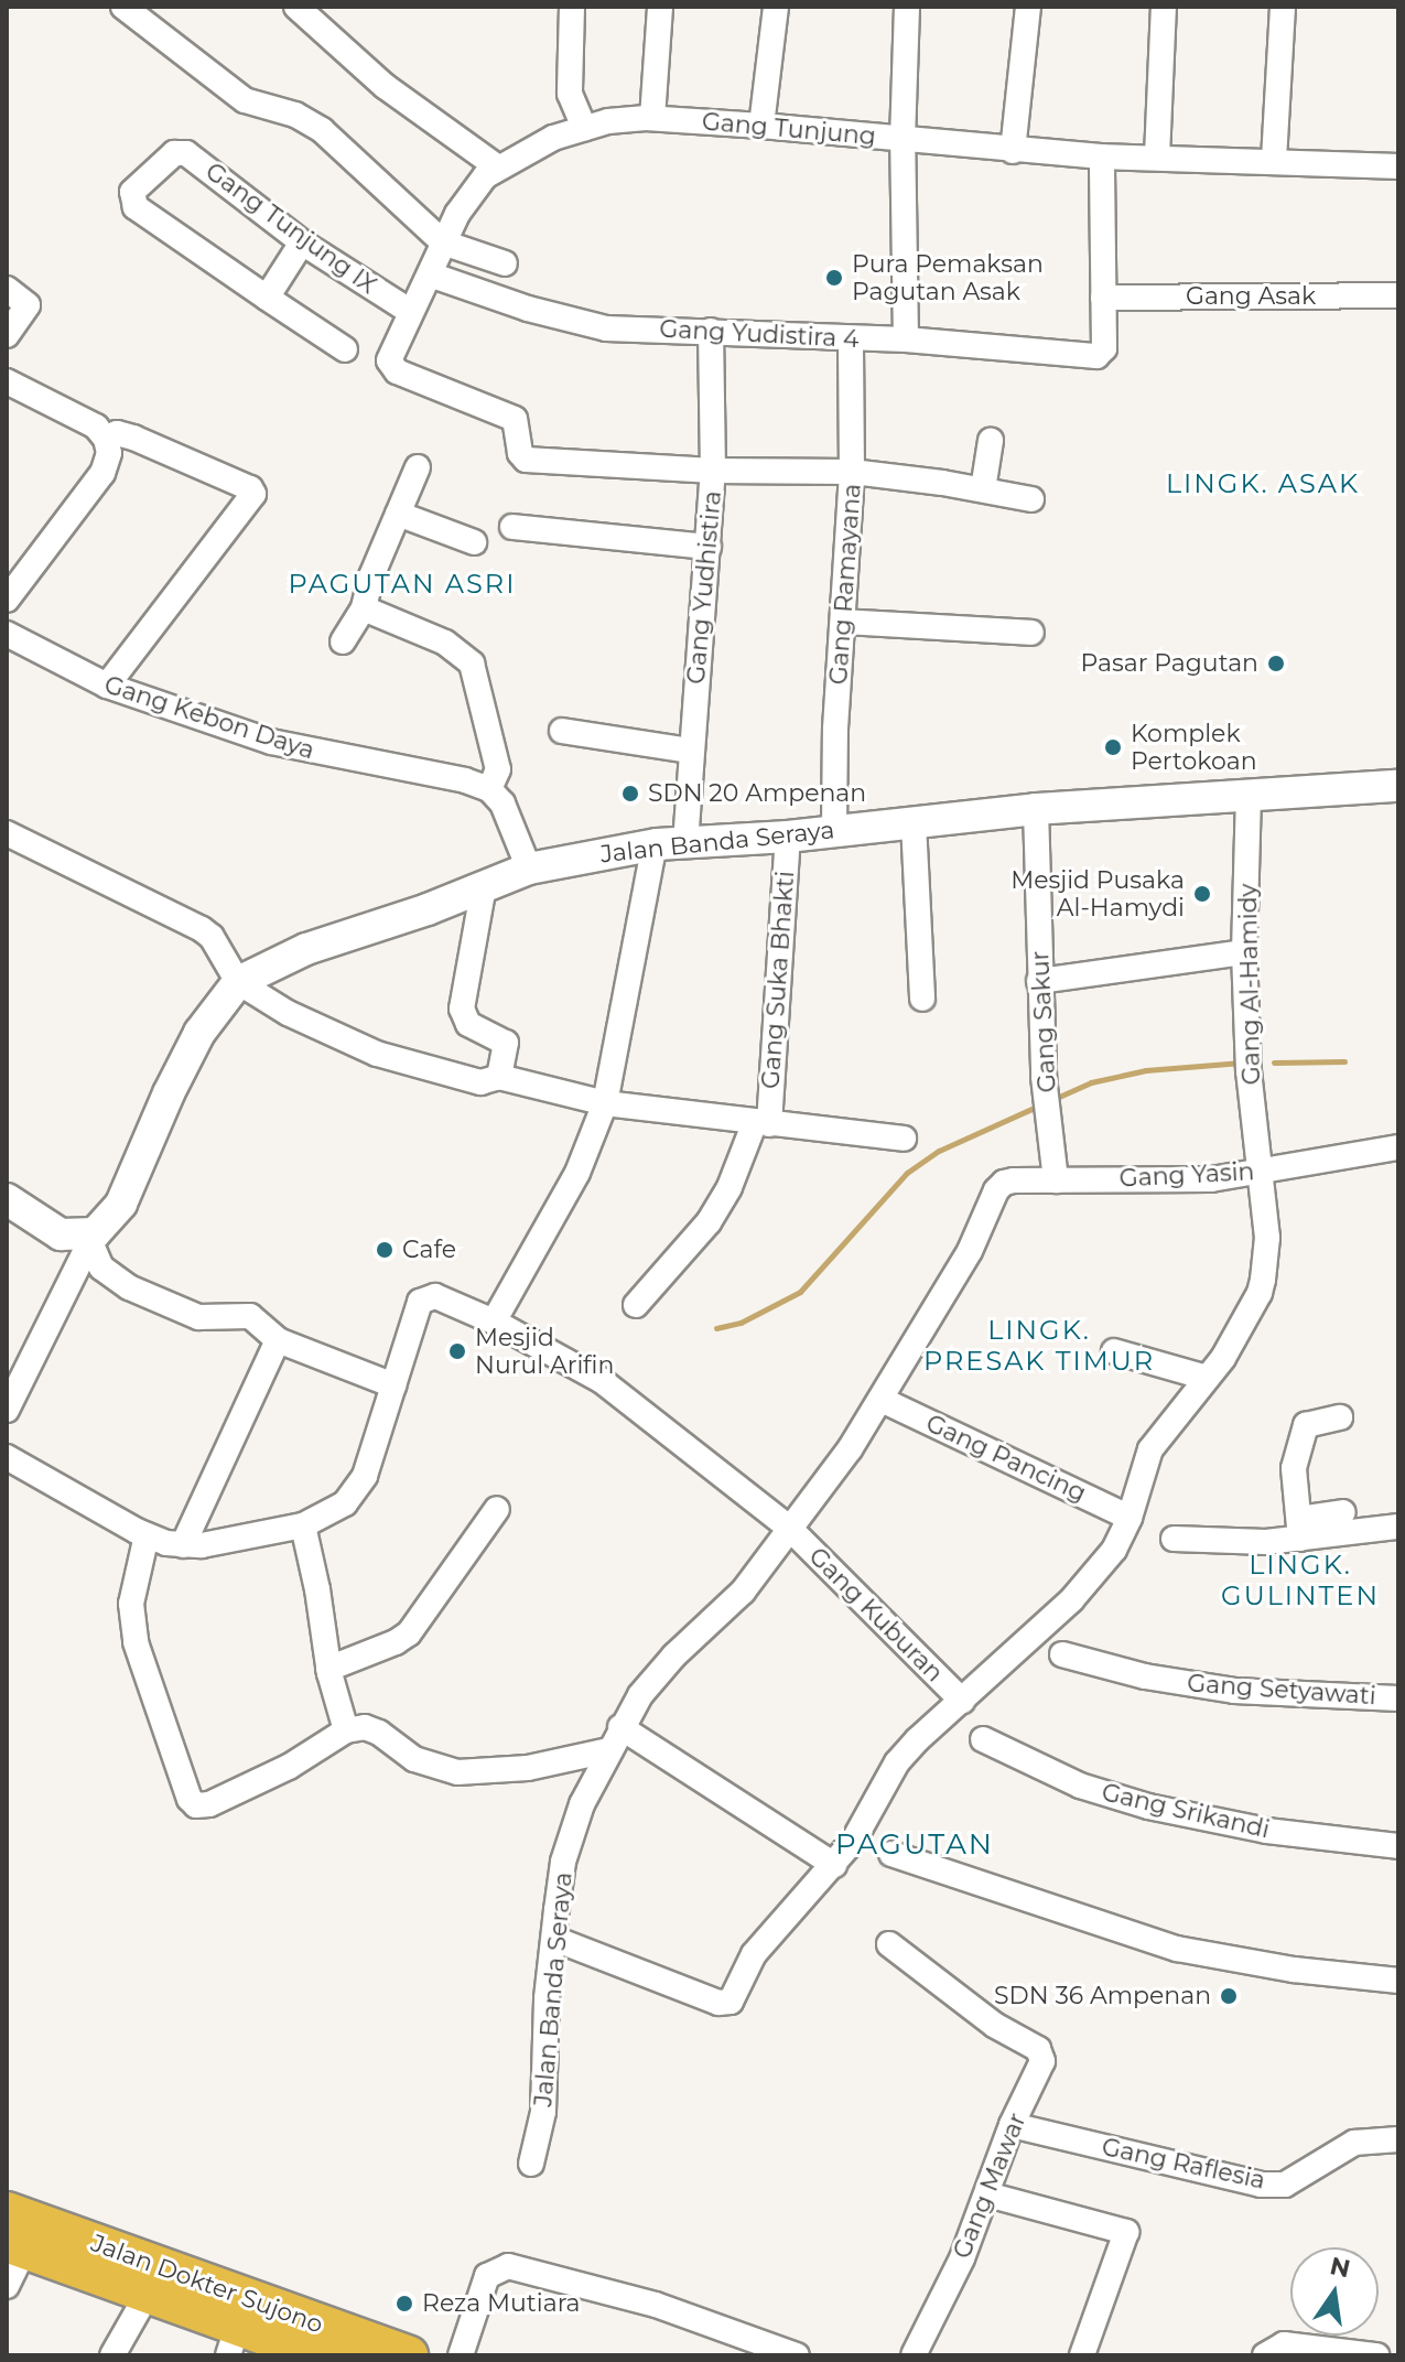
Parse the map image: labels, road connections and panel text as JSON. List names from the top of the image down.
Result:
{
  "streets": {
    "highway": ["Jalan Dokter Sujono"],
    "street": [
      "Gang Tunjung",
      "Gang Tunjung IX",
      "Gang Asak",
      "Gang Yudistira 4",
      "Gang Ramayana",
      "Gang Yudhistira",
      "Gang Kebon Daya",
      "Jalan Banda Seraya",
      "Gang Suka Bhakti",
      "Gang Al-Hamidy",
      "Gang Sakur",
      "Gang Yasin",
      "Gang Pancing",
      "Gang Kuburan",
      "Gang Setyawati",
      "Gang Srikandi",
      "Gang Raflesia",
      "Gang Mawar"
    ]
  },
  "crossings": [
    ["Gang Tunjung", "Gang Tunjung IX"],
    ["Gang Tunjung", "Gang Yudistira 4"],
    ["Gang Tunjung", "Gang Yudhistira"],
    ["Gang Asak", "Gang Yudistira 4"],
    ["Gang Yudistira 4", "Gang Ramayana"],
    ["Gang Yudistira 4", "Gang Yudhistira"],
    ["Gang Ramayana", "Jalan Banda Seraya"],
    ["Gang Yudhistira", "Jalan Banda Seraya"],
    ["Gang Yudhistira", "Gang Kuburan"],
    ["Jalan Banda Seraya", "Gang Suka Bhakti"],
    ["Jalan Banda Seraya", "Gang Al-Hamidy"],
    ["Jalan Banda Seraya", "Gang Sakur"],
    ["Jalan Banda Seraya", "Gang Yasin"],
    ["Jalan Banda Seraya", "Gang Pancing"],
    ["Jalan Banda Seraya", "Gang Kuburan"],
    ["Gang Al-Hamidy", "Gang Yasin"],
    ["Gang Al-Hamidy", "Gang Pancing"],
    ["Gang Al-Hamidy", "Gang Kuburan"],
    ["Gang Sakur", "Gang Yasin"],
    ["Gang Raflesia", "Gang Mawar"]
  ],
  "districts": [
    "LINGK. ASAK",
    "PAGUTAN ASRI",
    "LINGK. PRESAK TIMUR",
    "LINGK. GULINTEN",
    "PAGUTAN"
  ],
  "places": [
    "Pura Pemaksan Pagutan Asak",
    "Pasar Pagutan",
    "Komplek Pertokoan",
    "SDN 20 Ampenan",
    "Mesjid Pusaka Al-Hamydi",
    "Cafe",
    "Mesjid Nurul Arifin",
    "SDN 36 Ampenan",
    "Reza Mutiara"
  ],
  "north": "top"
}
